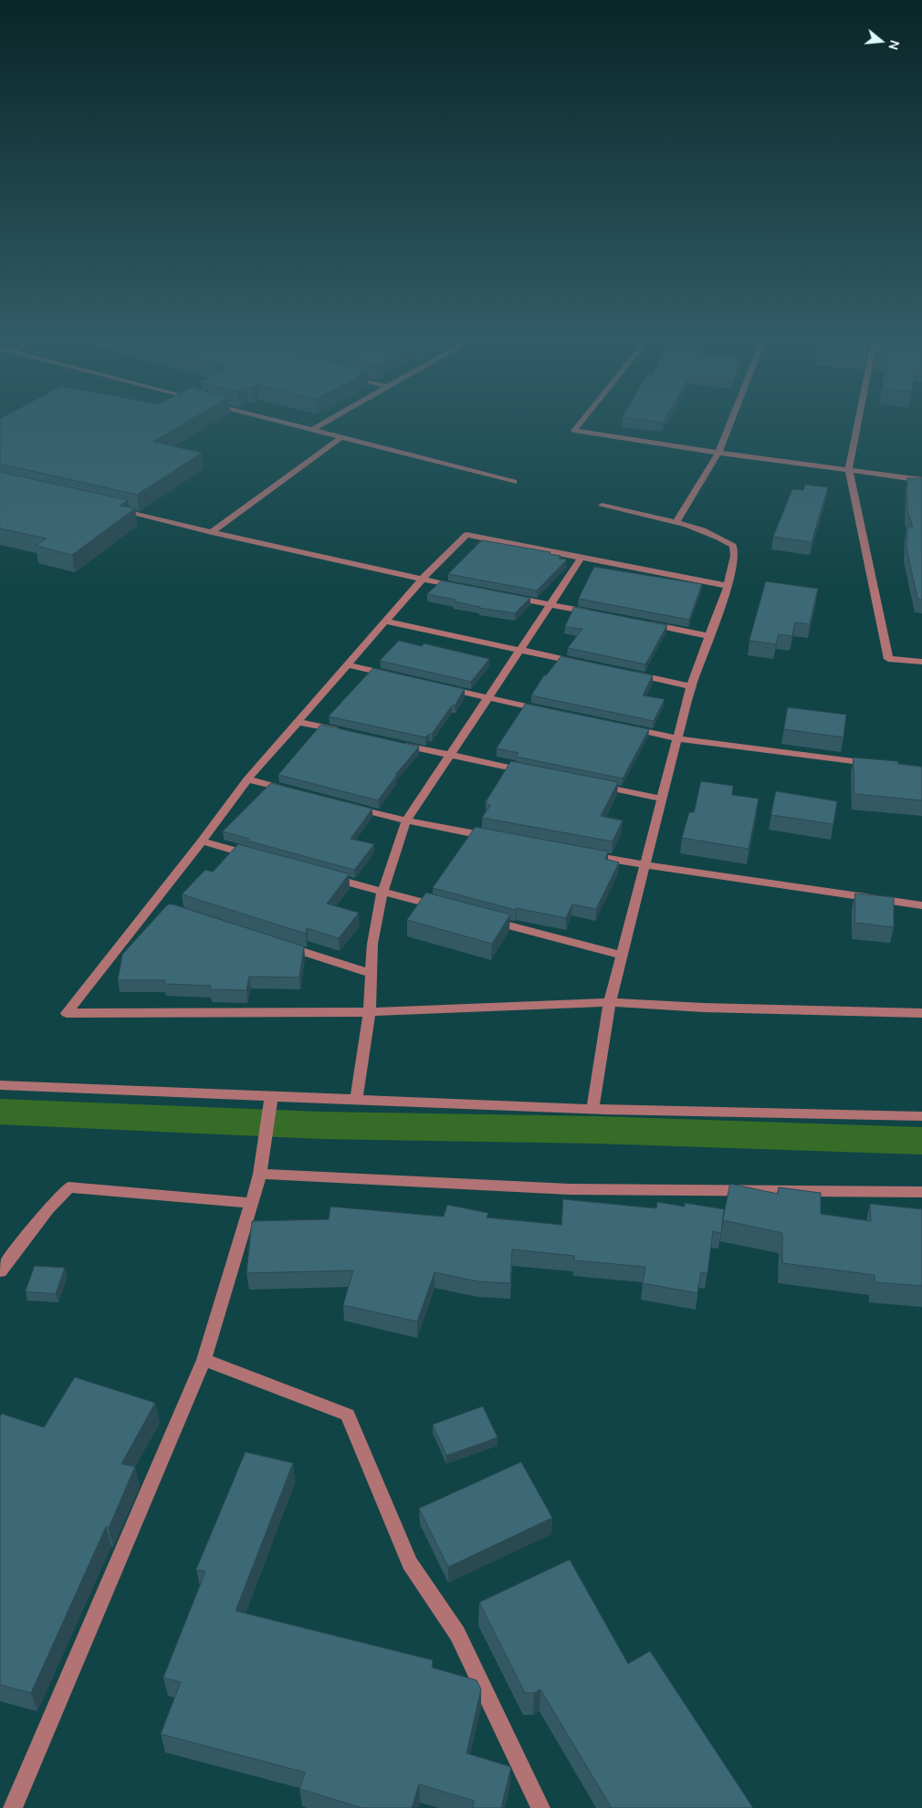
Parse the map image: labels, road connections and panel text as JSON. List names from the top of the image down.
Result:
{
  "north": "right"
}
